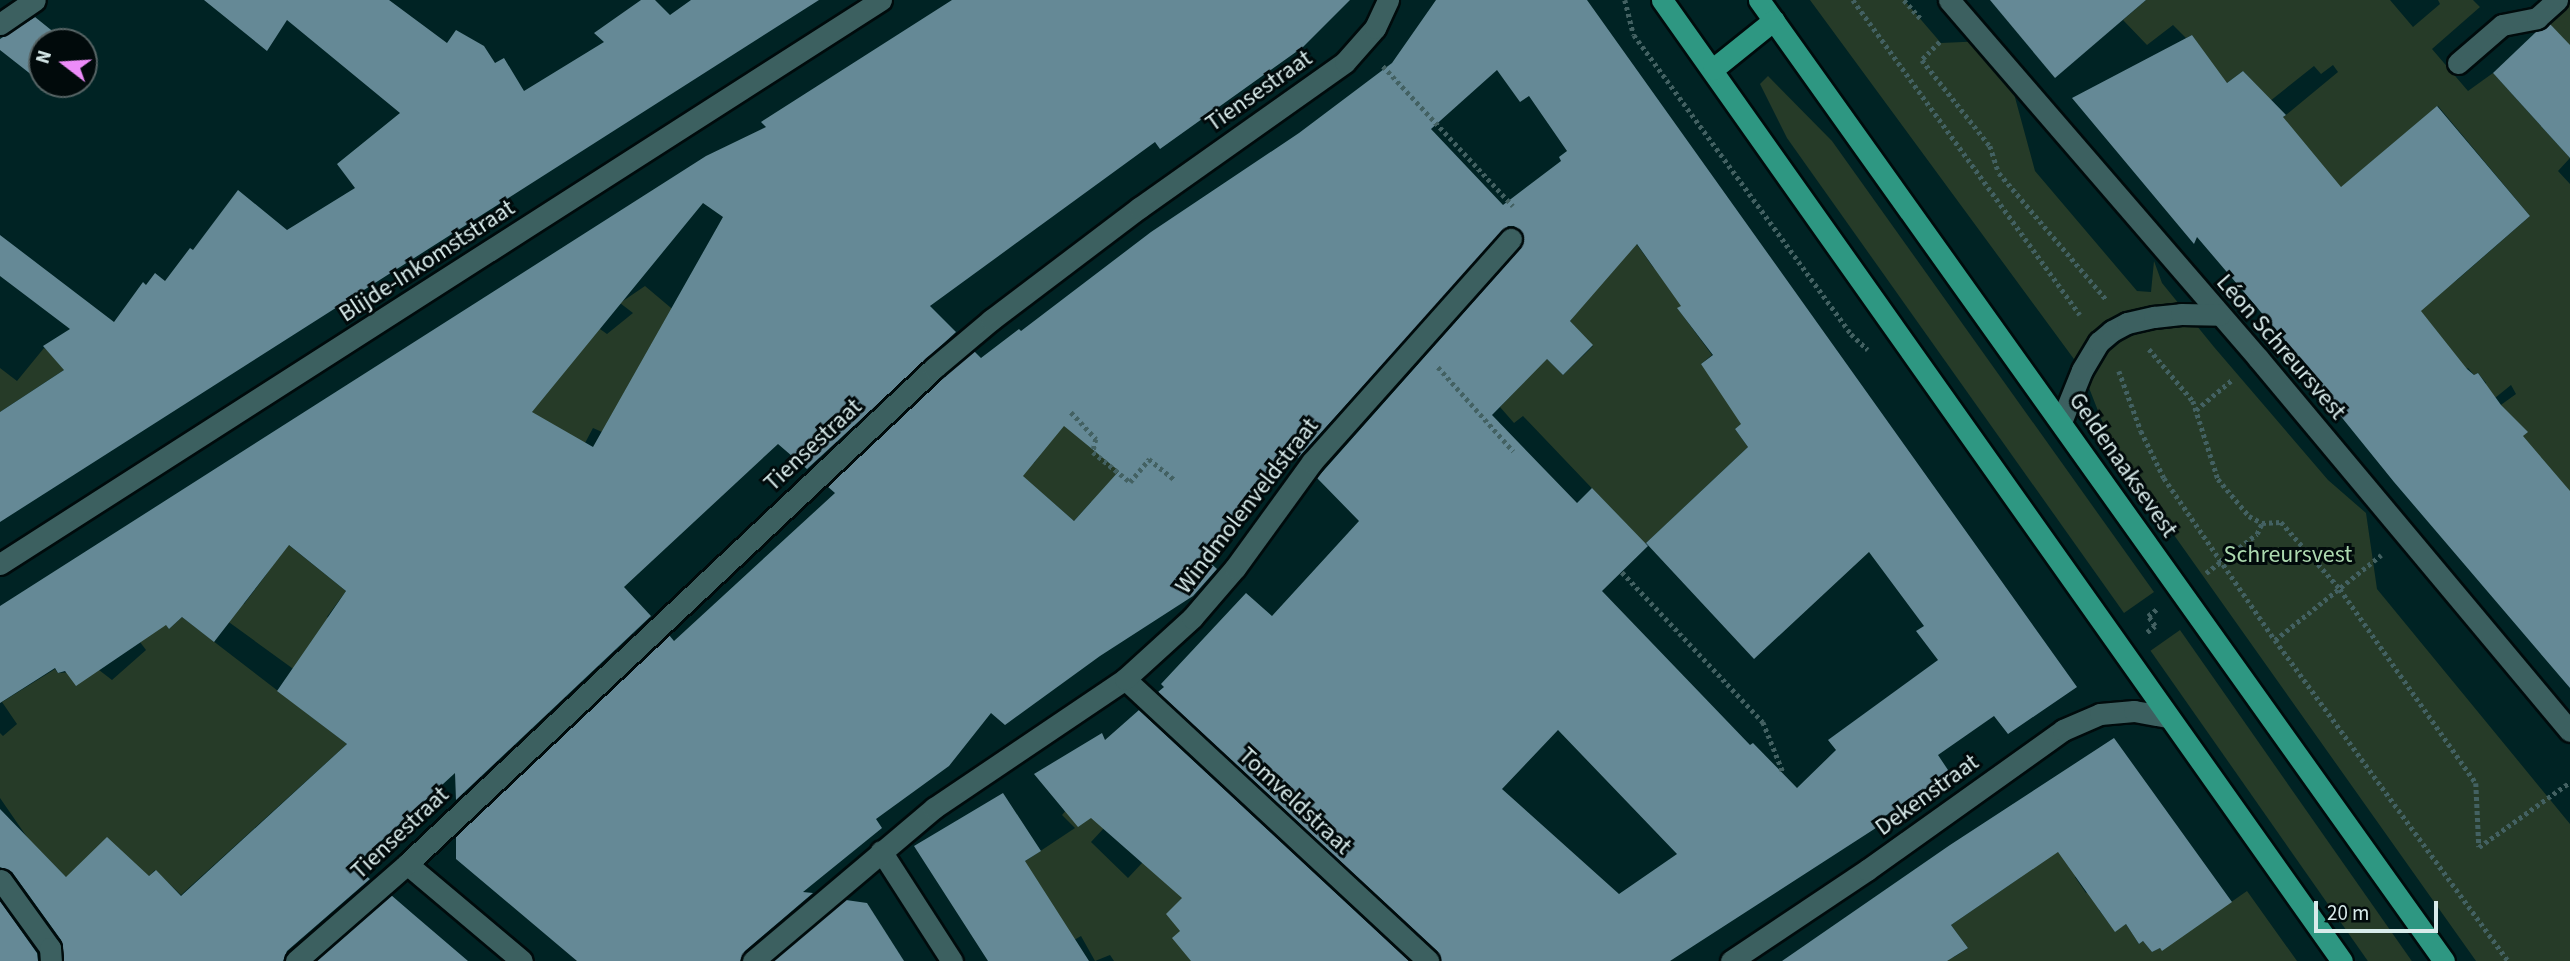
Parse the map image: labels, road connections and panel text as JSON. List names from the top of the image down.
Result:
{
  "streets": {
    "main road": ["Geldenaaksevest"],
    "street": [
      "Tiensestraat",
      "Blijde-Inkomststraat",
      "Léon Schreursvest",
      "Windmolenveldstraat",
      "Dekenstraat",
      "Tomveldstraat"
    ]
  },
  "crossings": [
    ["Windmolenveldstraat", "Tomveldstraat"]
  ],
  "parks": ["Schreursvest"],
  "scale_bar": "20 m",
  "north": "left"
}
